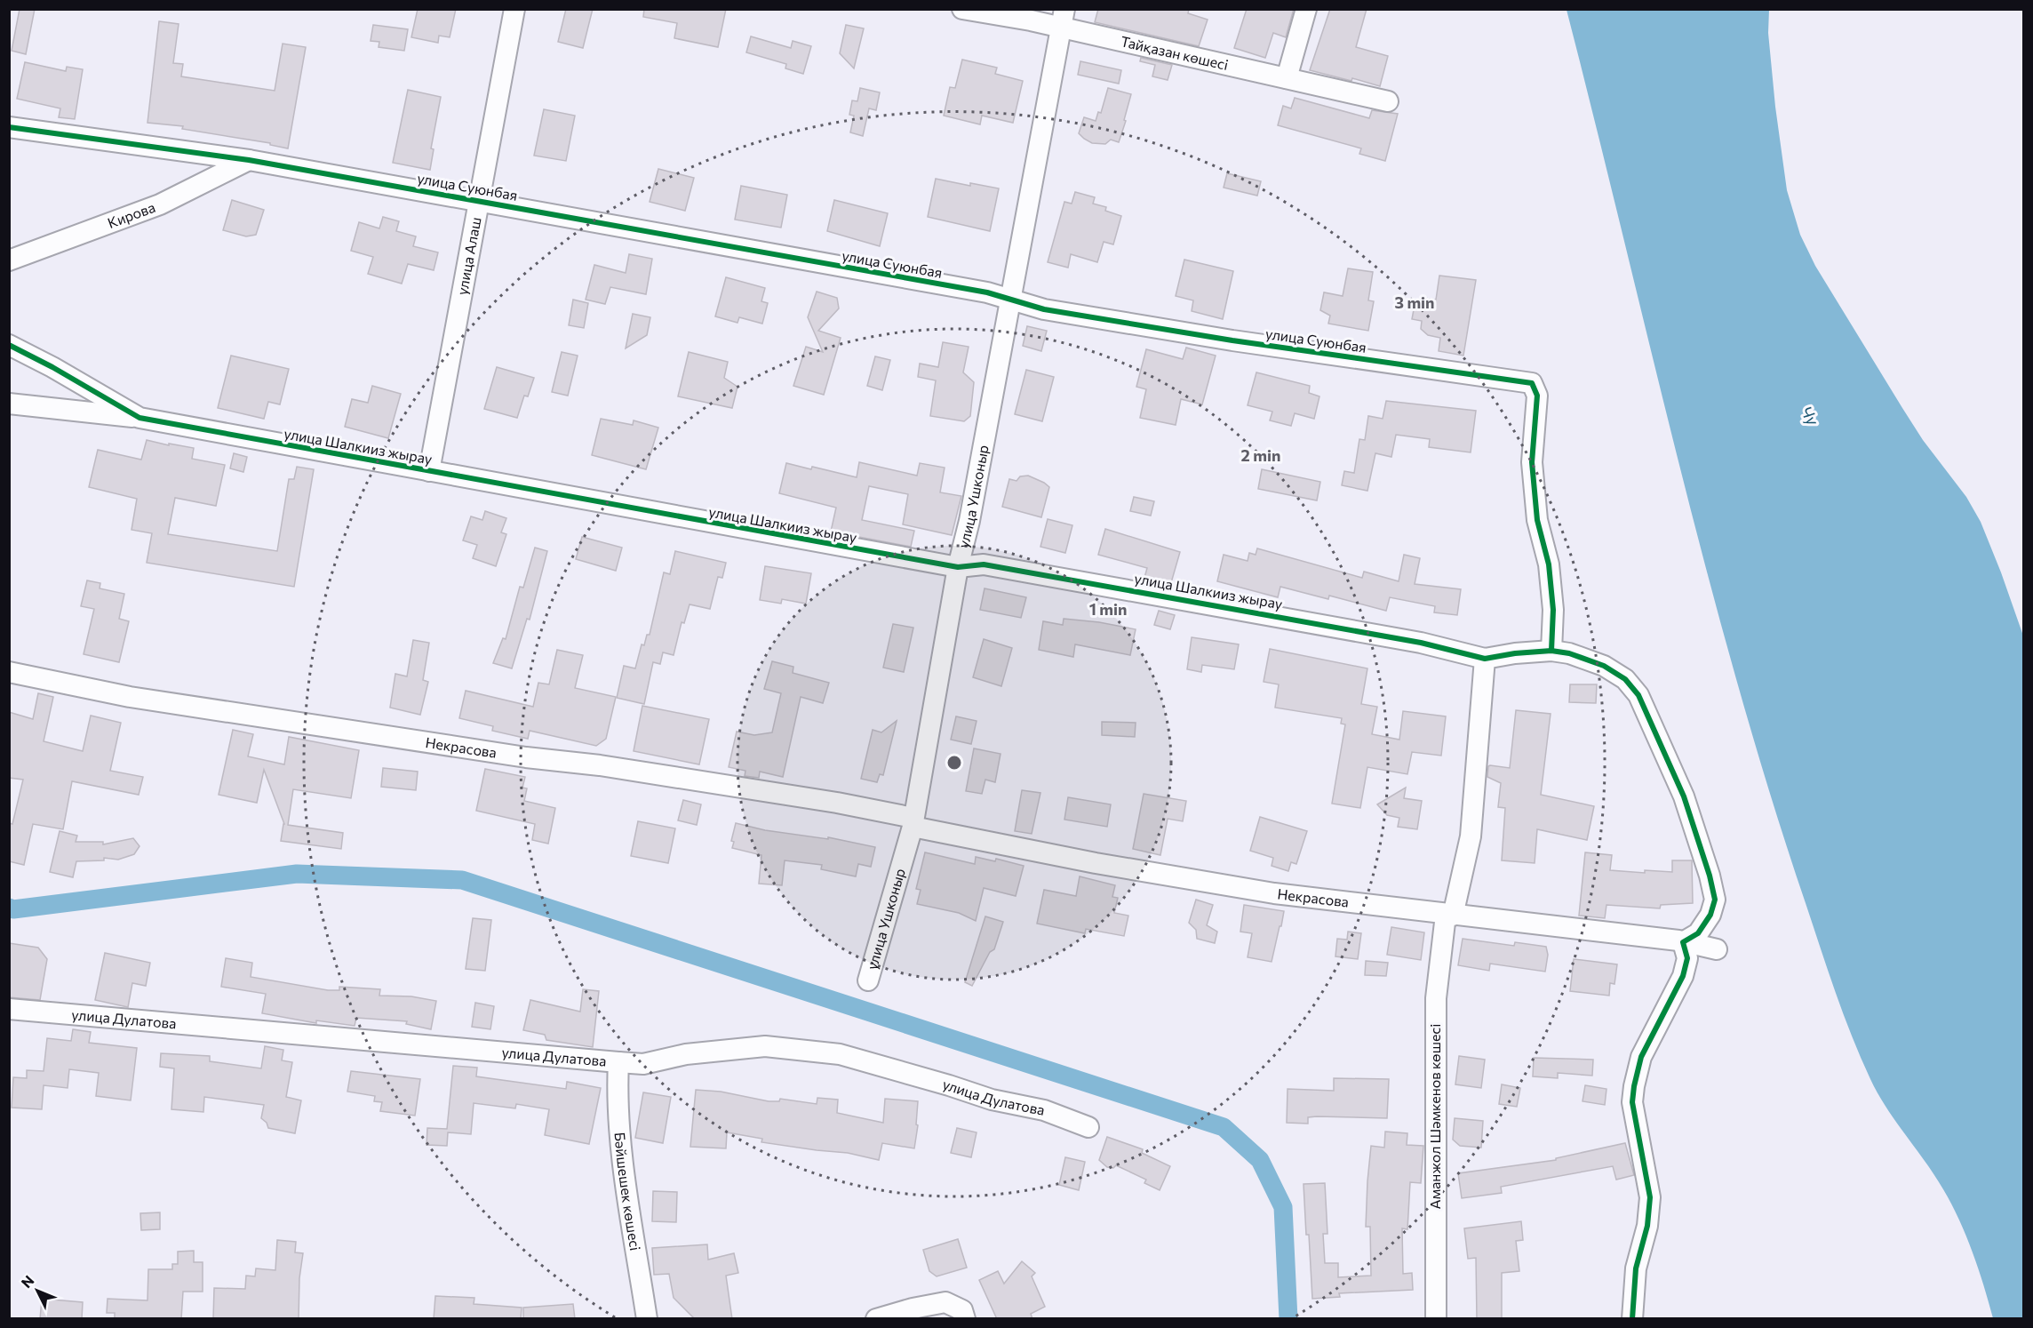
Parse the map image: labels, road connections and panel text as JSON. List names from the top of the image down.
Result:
{
  "streets": {
    "street": [
      "Тайқазан көшесі",
      "улица Суюнбая",
      "Кирова",
      "улица Алаш",
      "улица Шалкииз жырау",
      "улица Ушконыр",
      "Некрасова",
      "улица Дулатова",
      "Аманжол Шәмкенов көшесі",
      "Бәйшешек көшесі"
    ]
  },
  "crossings": [
    ["Тайқазан көшесі", "улица Ушконыр"],
    ["улица Суюнбая", "Кирова"],
    ["улица Суюнбая", "улица Алаш"],
    ["улица Суюнбая", "улица Шалкииз жырау"],
    ["улица Суюнбая", "улица Ушконыр"],
    ["улица Алаш", "улица Шалкииз жырау"],
    ["улица Шалкииз жырау", "улица Ушконыр"],
    ["улица Шалкииз жырау", "Аманжол Шәмкенов көшесі"],
    ["улица Ушконыр", "Некрасова"],
    ["Некрасова", "Аманжол Шәмкенов көшесі"],
    ["улица Дулатова", "Бәйшешек көшесі"]
  ],
  "water": ["Чу"],
  "north": "top left",
  "rings": ["3 min", "2 min", "1 min"]
}
